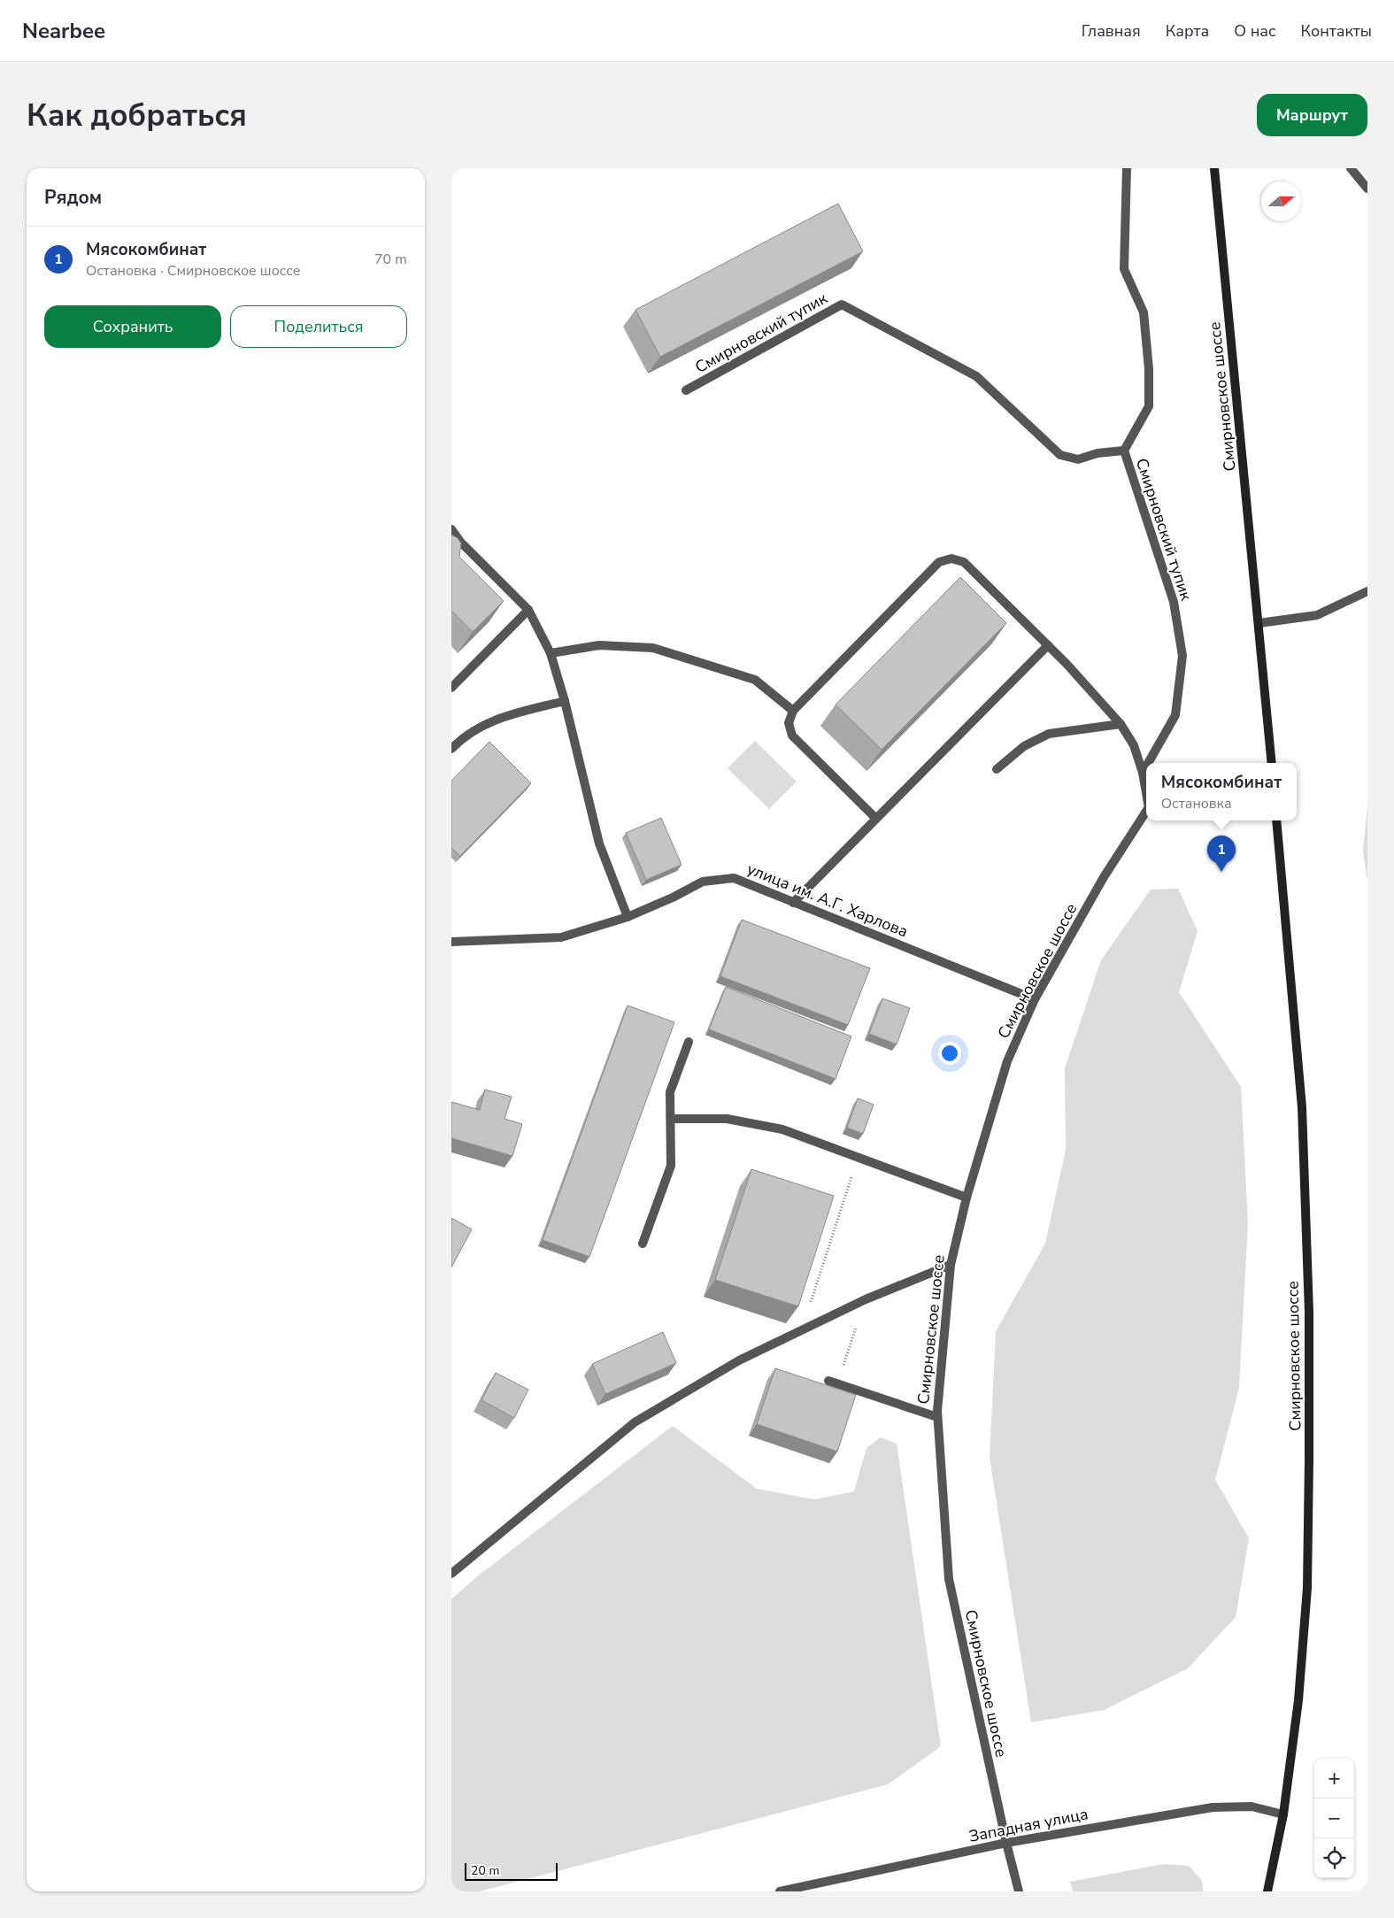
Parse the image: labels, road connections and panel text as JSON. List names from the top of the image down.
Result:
{
  "streets": {
    "main road": ["Смирновское шоссе"],
    "street": ["Смирновский тупик", "улица им. А.Г. Харлова", "Западная улица"]
  },
  "crossings": [
    ["Смирновское шоссе", "улица им. А.Г. Харлова"],
    ["Смирновское шоссе", "Западная улица"]
  ],
  "scale_bar": "20 m",
  "north": "right",
  "page": {
    "header": "Nearbee",
    "nav": [
      "Главная",
      "Карта",
      "О нас",
      "Контакты"
    ],
    "buttons": [
      "Маршрут",
      ["Сохранить", "Поделиться"]
    ],
    "title": "Как добраться",
    "heading": "Рядом",
    "list": [
      {
        "mark": "1",
        "name": "Мясокомбинат",
        "note": "Остановка · Смирновское шоссе",
        "value": "70 m"
      }
    ],
    "popup": ["Мясокомбинат", "Остановка"],
    "pins": "1",
    "map_buttons": ["+", "−"],
    "scale": "20 m"
  }
}
